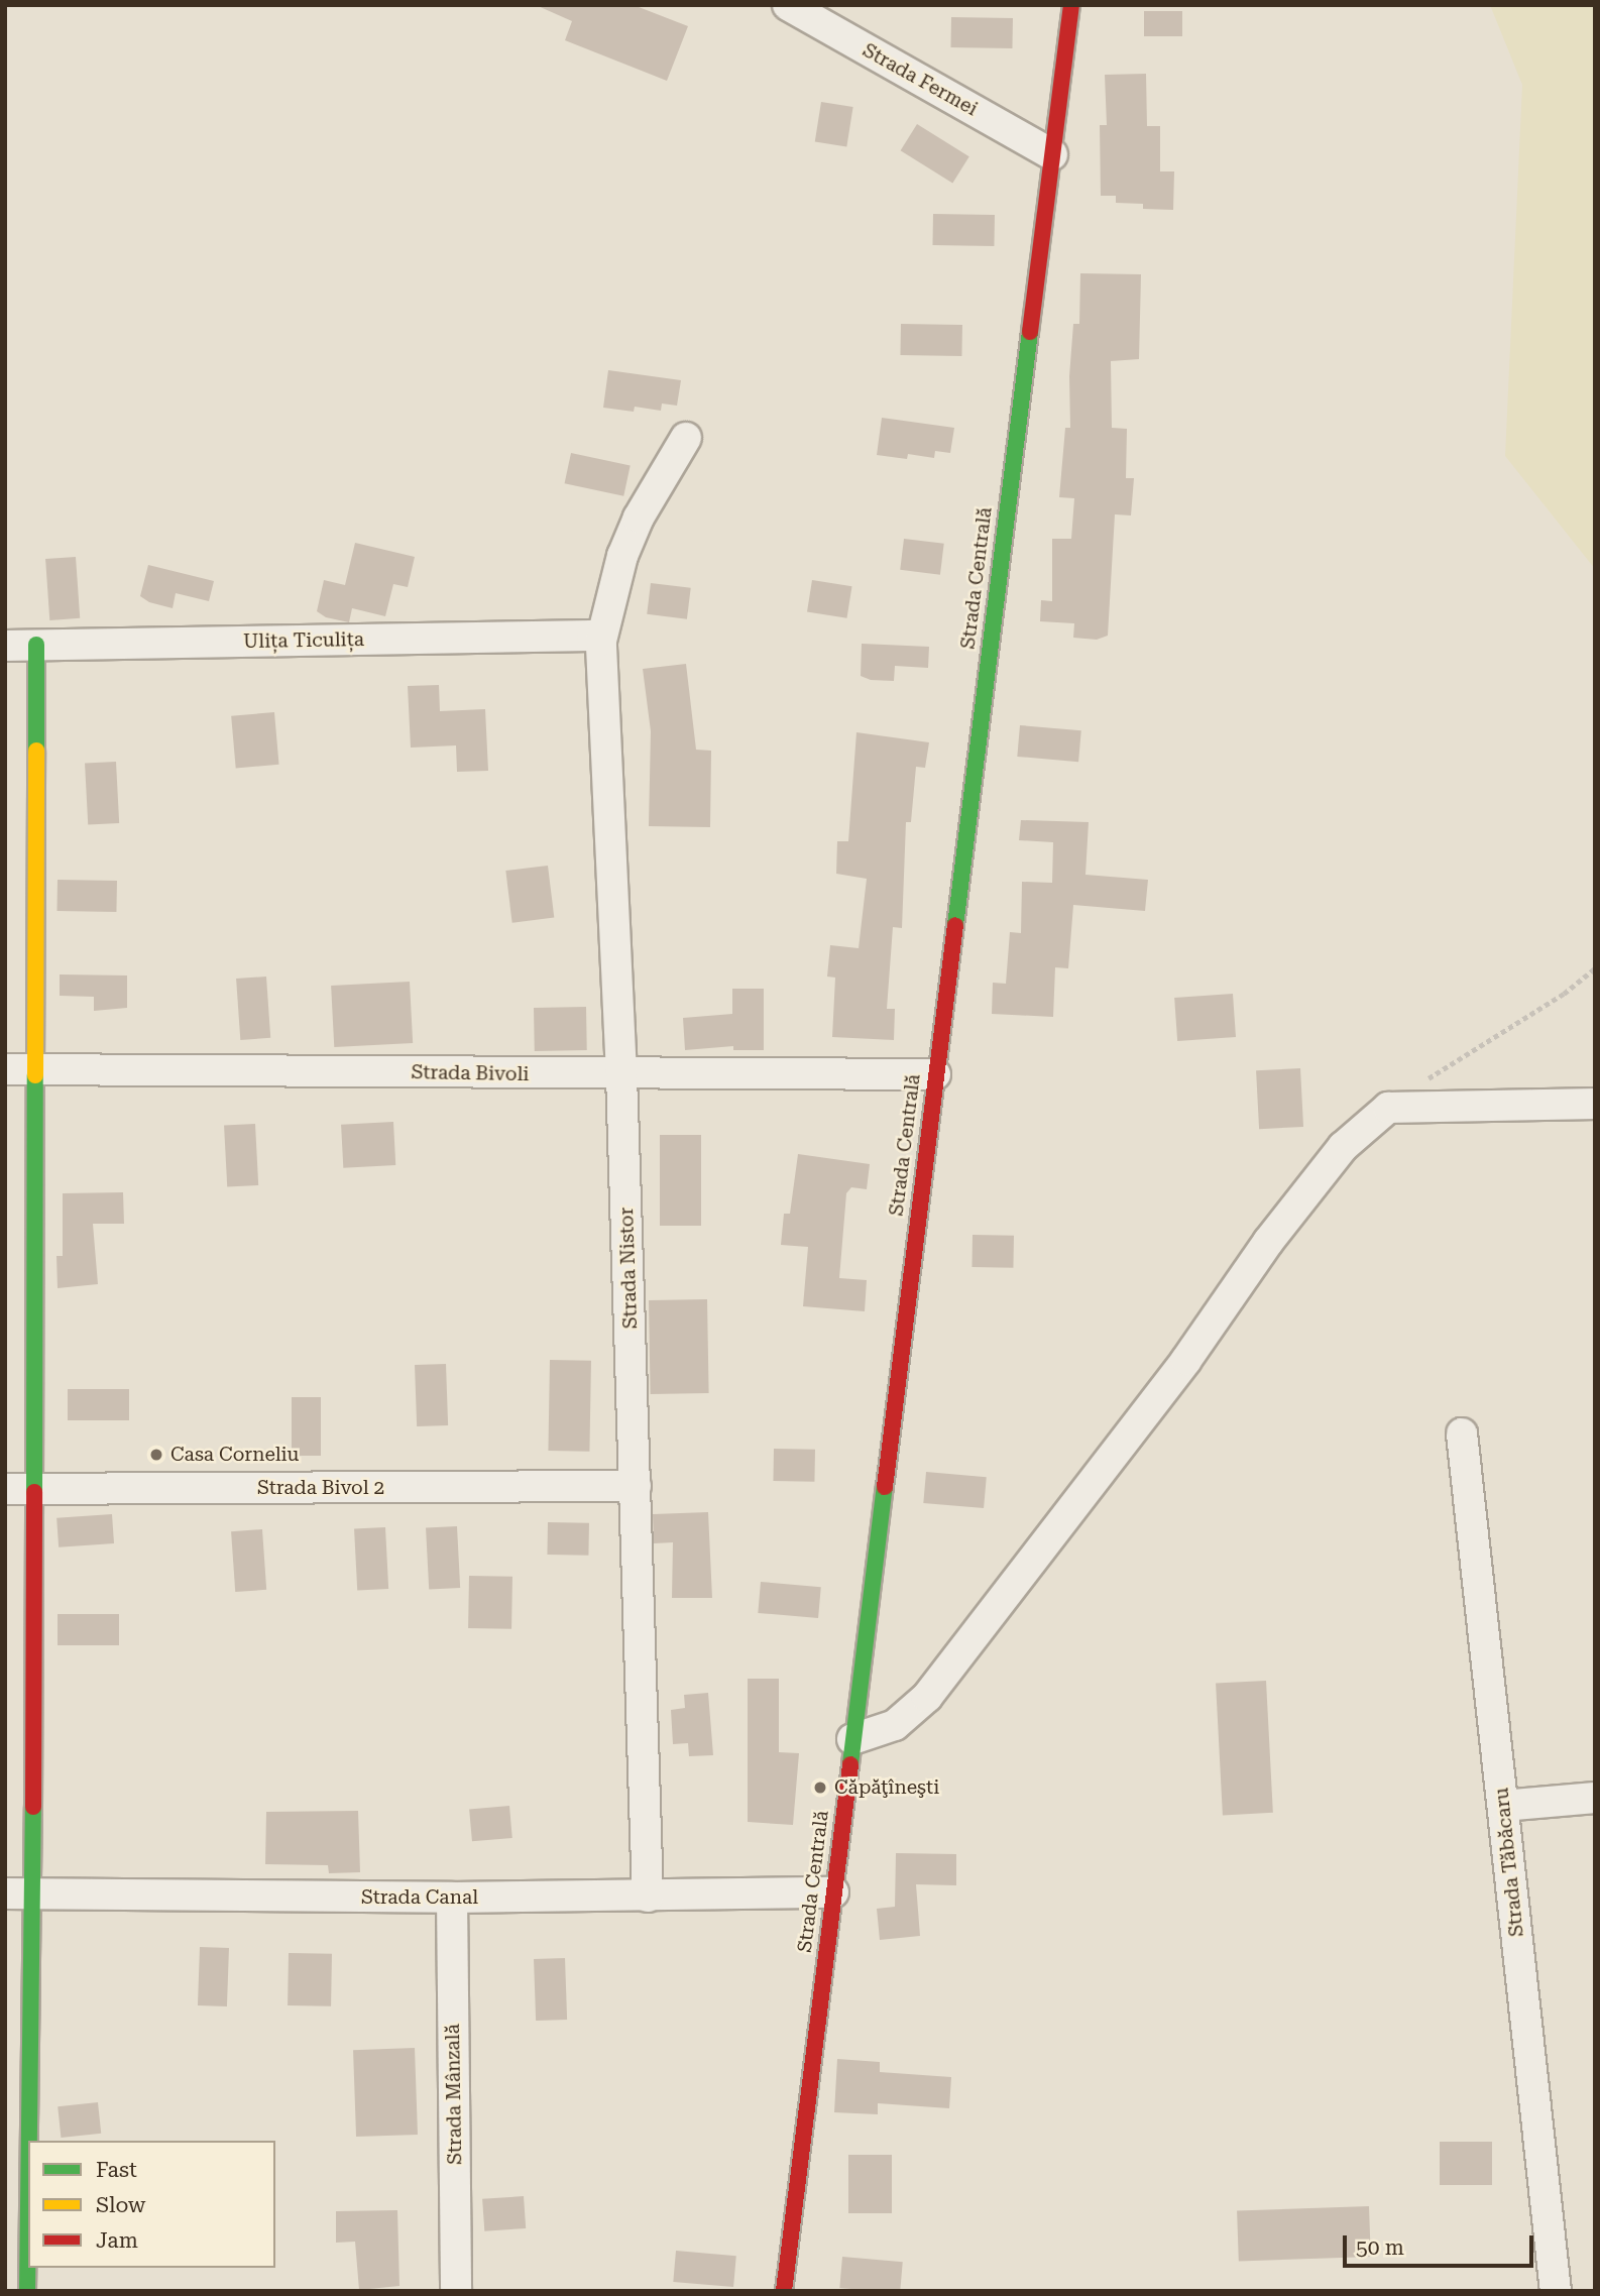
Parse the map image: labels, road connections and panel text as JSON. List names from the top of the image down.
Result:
{
  "streets": {
    "main road": ["Strada Centrală"],
    "street": [
      "Strada Fermei",
      "Ulița Ticulița",
      "Strada Bivoli",
      "Strada Nistor",
      "Strada Bivol 2",
      "Strada Tăbăcaru",
      "Strada Canal",
      "Strada Mânzală"
    ]
  },
  "crossings": [
    ["Strada Fermei", "Strada Centrală"],
    ["Strada Centrală", "Strada Bivoli"],
    ["Strada Centrală", "Strada Canal"],
    ["Ulița Ticulița", "Strada Nistor"],
    ["Strada Bivoli", "Strada Nistor"],
    ["Strada Nistor", "Strada Bivol 2"],
    ["Strada Nistor", "Strada Canal"],
    ["Strada Canal", "Strada Mânzală"]
  ],
  "places": ["Casa Corneliu", "Căpăţîneşti"],
  "legend": ["Fast", "Slow", "Jam"],
  "scale_bar": "50 m"
}
